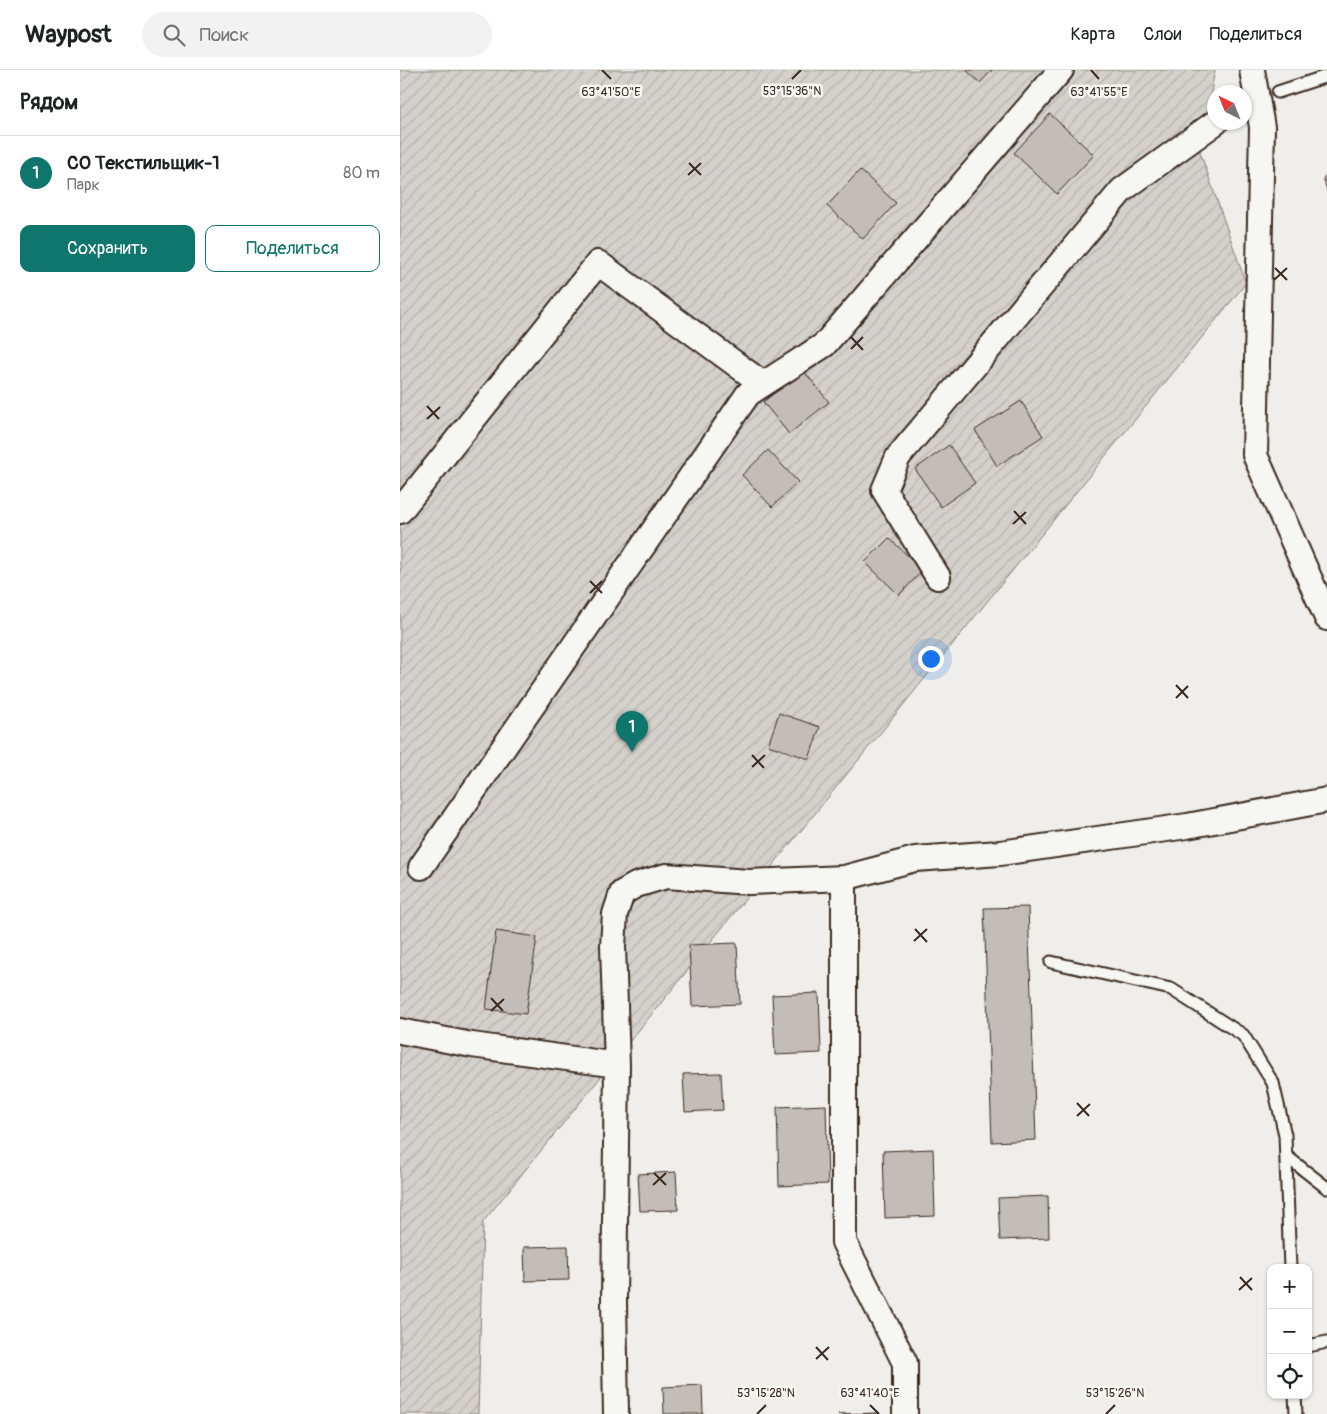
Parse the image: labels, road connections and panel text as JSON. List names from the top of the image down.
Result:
{
  "north": "top left",
  "page": {
    "header": "Waypost",
    "search": "Поиск",
    "nav": ["Карта", "Слои", "Поделиться"],
    "heading": "Рядом",
    "list": [
      {
        "mark": "1",
        "name": "СО Текстильщик-1",
        "note": "Парк",
        "value": "80 m"
      }
    ],
    "buttons": ["Сохранить", "Поделиться"],
    "pins": "1",
    "map_buttons": ["+", "−"]
  },
  "coordinates": [
    "53°15'36\"N",
    "63°41'50\"E",
    "63°41'55\"E",
    "63°41'40\"E",
    "53°15'28\"N",
    "53°15'26\"N"
  ]
}
